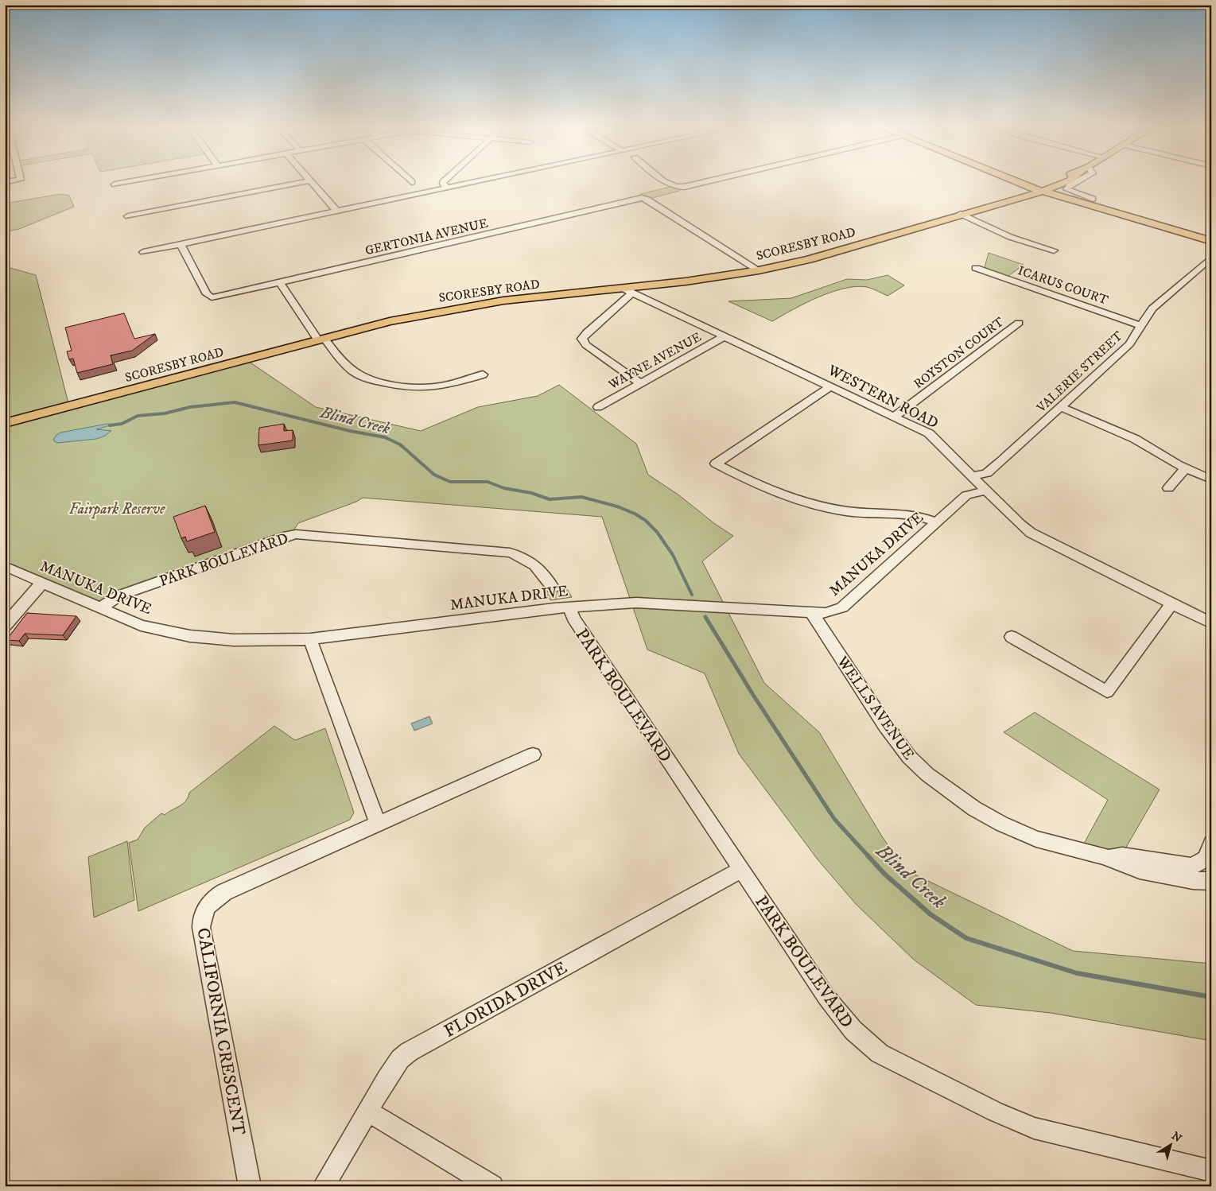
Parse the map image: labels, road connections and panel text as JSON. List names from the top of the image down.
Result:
{
  "streets": {
    "main road": ["SCORESBY ROAD"],
    "street": [
      "GERTONIA AVENUE",
      "ICARUS COURT",
      "ROYSTON COURT",
      "WAYNE AVENUE",
      "VALERIE STREET",
      "WESTERN ROAD",
      "MANUKA DRIVE",
      "PARK BOULEVARD",
      "WELLS AVENUE",
      "FLORIDA DRIVE",
      "CALIFORNIA CRESCENT"
    ]
  },
  "crossings": [
    ["GERTONIA AVENUE", "SCORESBY ROAD"],
    ["SCORESBY ROAD", "WESTERN ROAD"],
    ["ICARUS COURT", "VALERIE STREET"],
    ["ROYSTON COURT", "WESTERN ROAD"],
    ["WAYNE AVENUE", "WESTERN ROAD"],
    ["VALERIE STREET", "WESTERN ROAD"],
    ["WESTERN ROAD", "MANUKA DRIVE"],
    ["MANUKA DRIVE", "PARK BOULEVARD"],
    ["MANUKA DRIVE", "WELLS AVENUE"],
    ["PARK BOULEVARD", "FLORIDA DRIVE"]
  ],
  "water": ["Blind Creek"],
  "parks": ["Fairpark Reserve"],
  "north": "top right"
}
